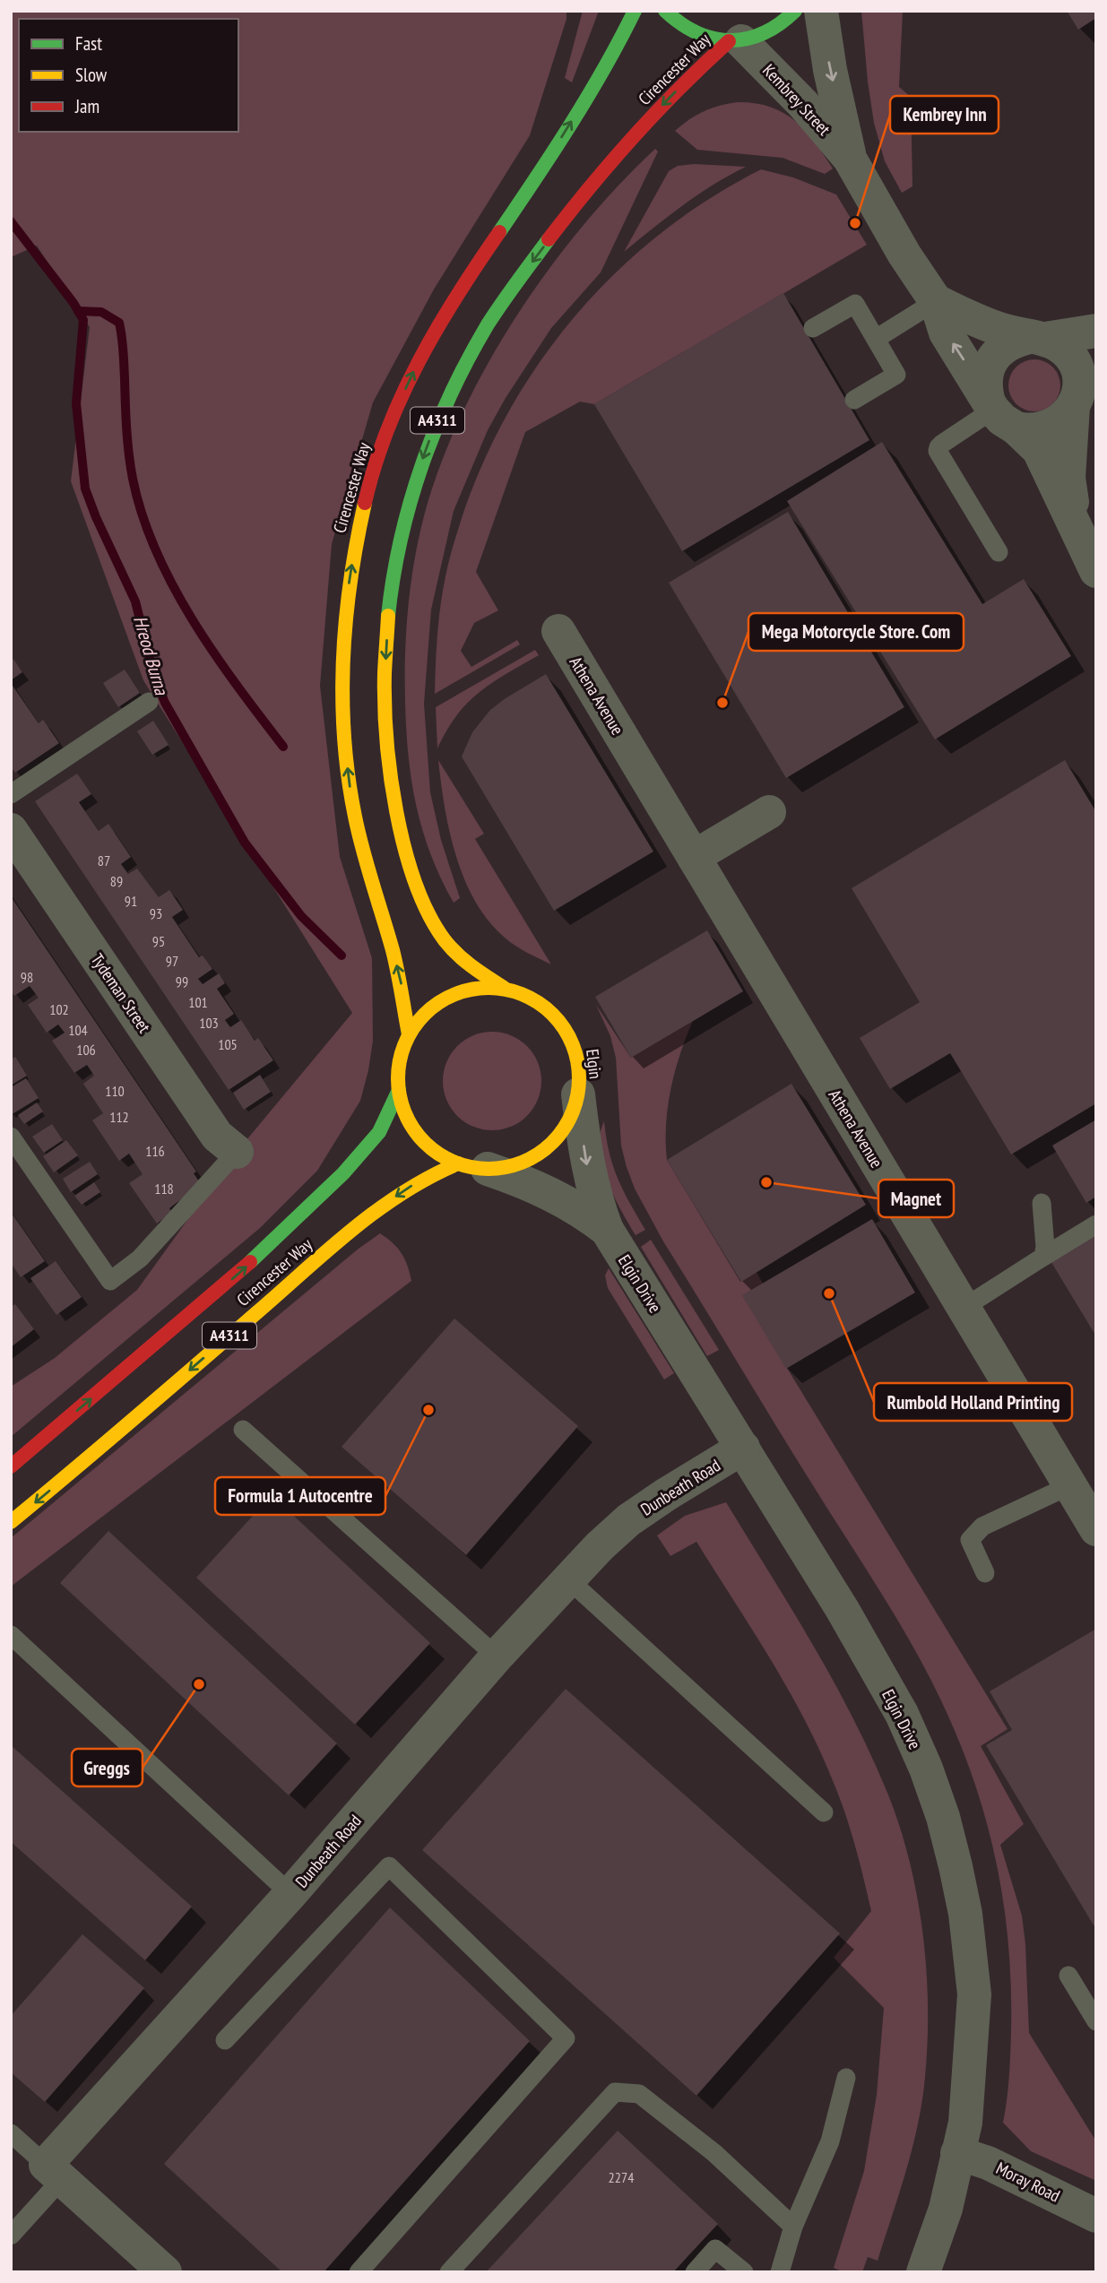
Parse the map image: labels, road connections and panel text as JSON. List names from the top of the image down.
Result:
{
  "streets": {
    "main road": ["Cirencester Way", "A4311", "Elgin"],
    "street": [
      "Kembrey Street",
      "Athena Avenue",
      "Tydeman Street",
      "Elgin Drive",
      "Dunbeath Road",
      "Moray Road"
    ]
  },
  "crossings": [
    ["Cirencester Way", "Kembrey Street"],
    ["Cirencester Way", "A4311"],
    ["Cirencester Way", "Elgin"],
    ["Cirencester Way", "Elgin Drive"],
    ["Kembrey Street", "A4311"],
    ["Elgin", "Elgin Drive"],
    ["Elgin Drive", "Dunbeath Road"],
    ["Elgin Drive", "Moray Road"]
  ],
  "water": ["Hreod Burna"],
  "places": [
    "Kembrey Inn",
    "Mega Motorcycle Store. Com",
    "Magnet",
    "Rumbold Holland Printing",
    "Formula 1 Autocentre",
    "Greggs"
  ],
  "house_numbers": [
    "87",
    "89",
    "91",
    "93",
    "95",
    "97",
    "98",
    "99",
    "101",
    "102",
    "103",
    "104",
    "105",
    "106",
    "110",
    "112",
    "116",
    "118",
    "2274"
  ],
  "legend": ["Fast", "Slow", "Jam"]
}
